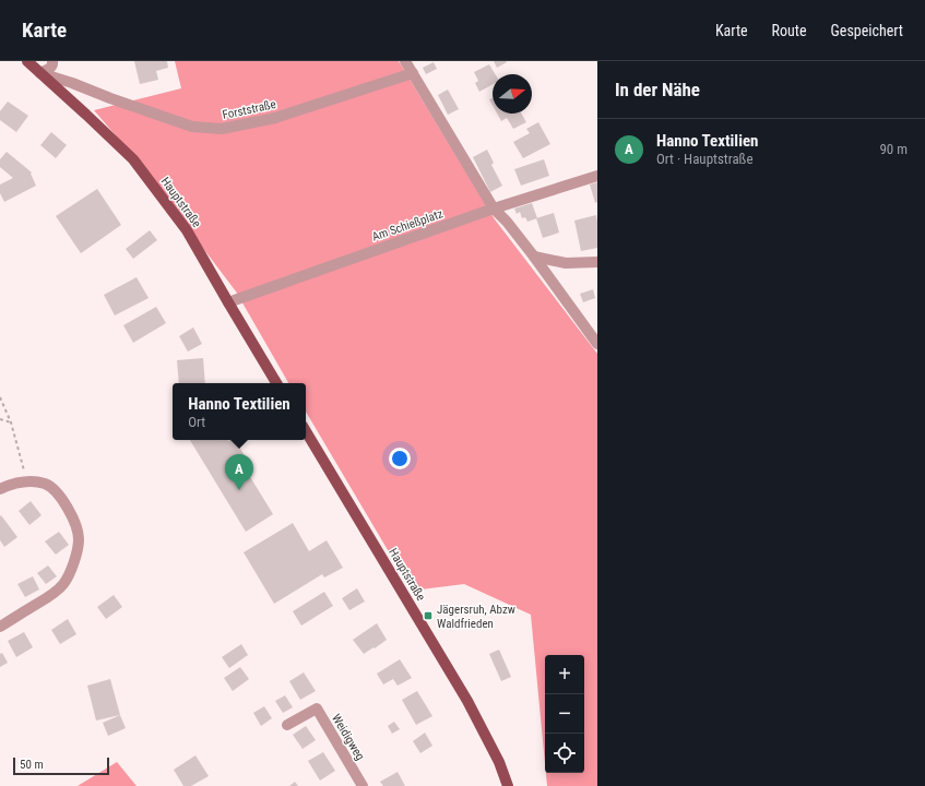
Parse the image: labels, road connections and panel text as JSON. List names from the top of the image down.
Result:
{
  "streets": {
    "main road": ["Hauptstraße"],
    "street": ["Forststraße", "Am Schießplatz", "Weidigweg"]
  },
  "crossings": [
    ["Forststraße", "Hauptstraße"],
    ["Hauptstraße", "Am Schießplatz"]
  ],
  "places": {
    "transit": ["Jägersruh, Abzw Waldfrieden"]
  },
  "scale_bar": "50 m",
  "north": "right",
  "page": {
    "header": "Karte",
    "nav": ["Karte", "Route", "Gespeichert"],
    "heading": "In der Nähe",
    "list": [
      {
        "mark": "A",
        "name": "Hanno Textilien",
        "note": "Ort · Hauptstraße",
        "value": "90 m"
      }
    ],
    "popup": ["Hanno Textilien", "Ort"],
    "pins": "A",
    "map_buttons": ["+", "−"],
    "scale": "50 m"
  }
}
